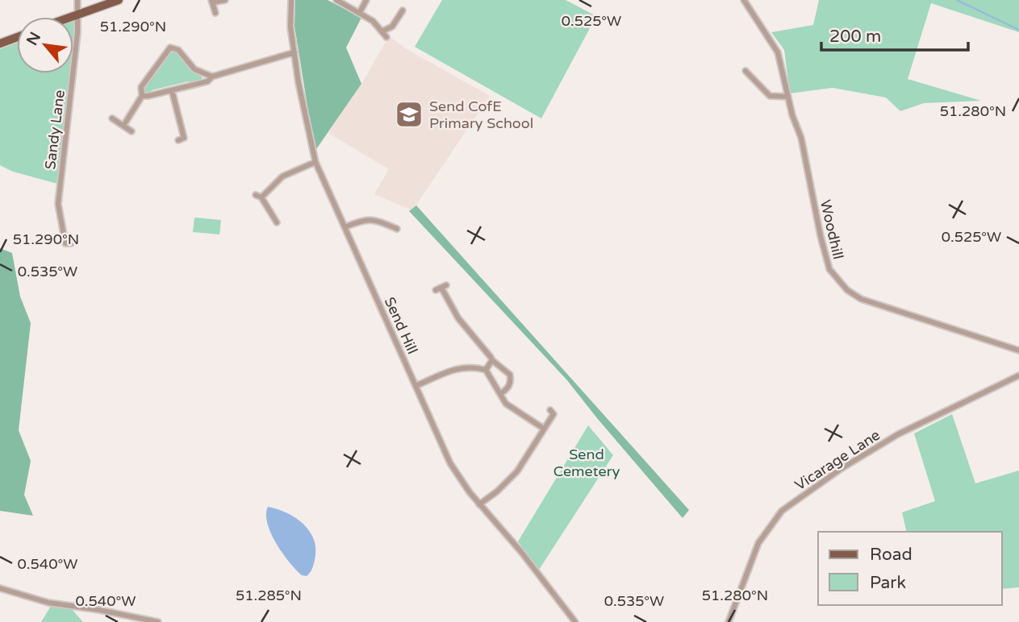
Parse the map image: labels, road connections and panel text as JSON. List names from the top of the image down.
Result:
{
  "streets": {
    "street": [
      "Sandy Lane",
      "Woodhill",
      "Send Hill",
      "Vicarage Lane"
    ]
  },
  "parks": ["Send Cemetery"],
  "places": {
    "school or university": ["Send CofE Primary School"]
  },
  "legend": ["Road", "Park"],
  "scale_bar": "200 m",
  "north": "top left",
  "coordinates": [
    "0.525°W",
    "51.290°N",
    "51.280°N",
    "0.535°W",
    "0.540°W",
    "51.285°N"
  ]
}
